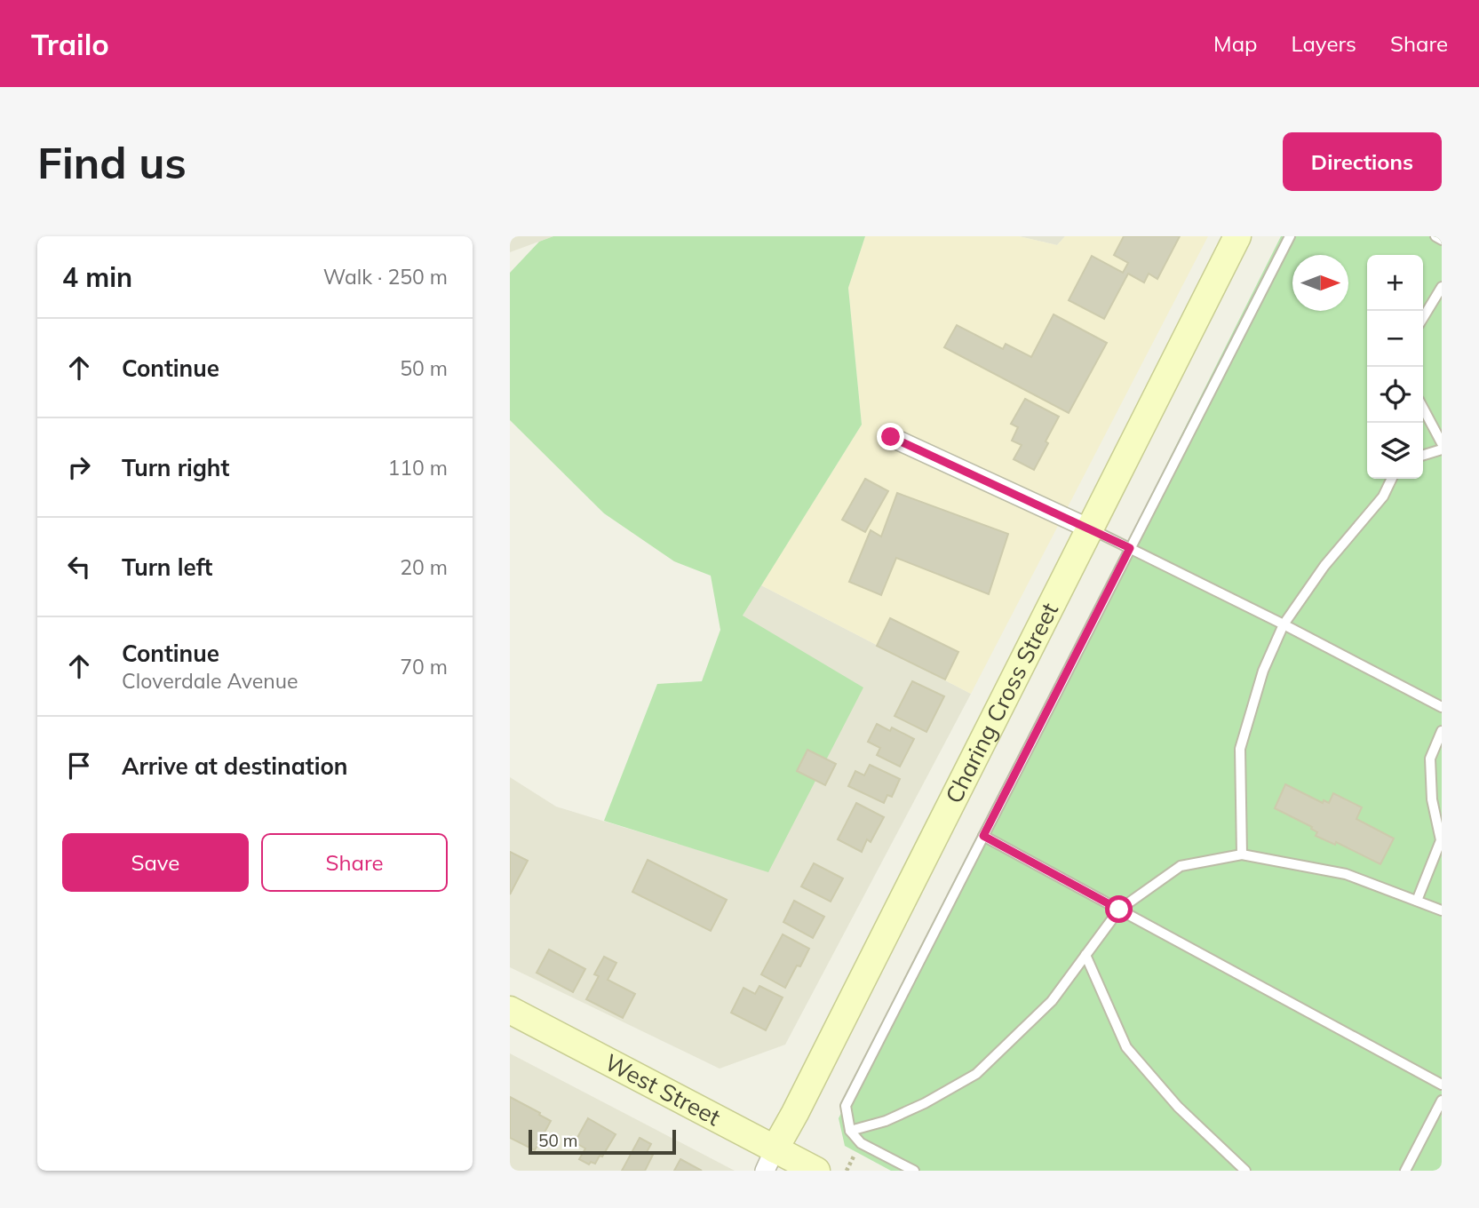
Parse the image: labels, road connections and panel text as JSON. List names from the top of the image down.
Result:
{
  "streets": {
    "main road": ["Charing Cross Street", "West Street"]
  },
  "crossings": [
    ["Charing Cross Street", "West Street"]
  ],
  "scale_bar": "50 m",
  "north": "right",
  "page": {
    "header": "Trailo",
    "nav": ["Map", "Layers", "Share"],
    "buttons": [
      "Directions",
      ["Save", "Share"]
    ],
    "title": "Find us",
    "heading": ["4 min", "Walk · 250 m"],
    "map_buttons": ["+", "−"],
    "list": [
      ["Continue", "50 m"],
      ["Turn right", "110 m"],
      ["Turn left", "20 m"],
      ["Continue", "Cloverdale Avenue", "70 m"],
      "Arrive at destination"
    ],
    "scale": "50 m"
  }
}
